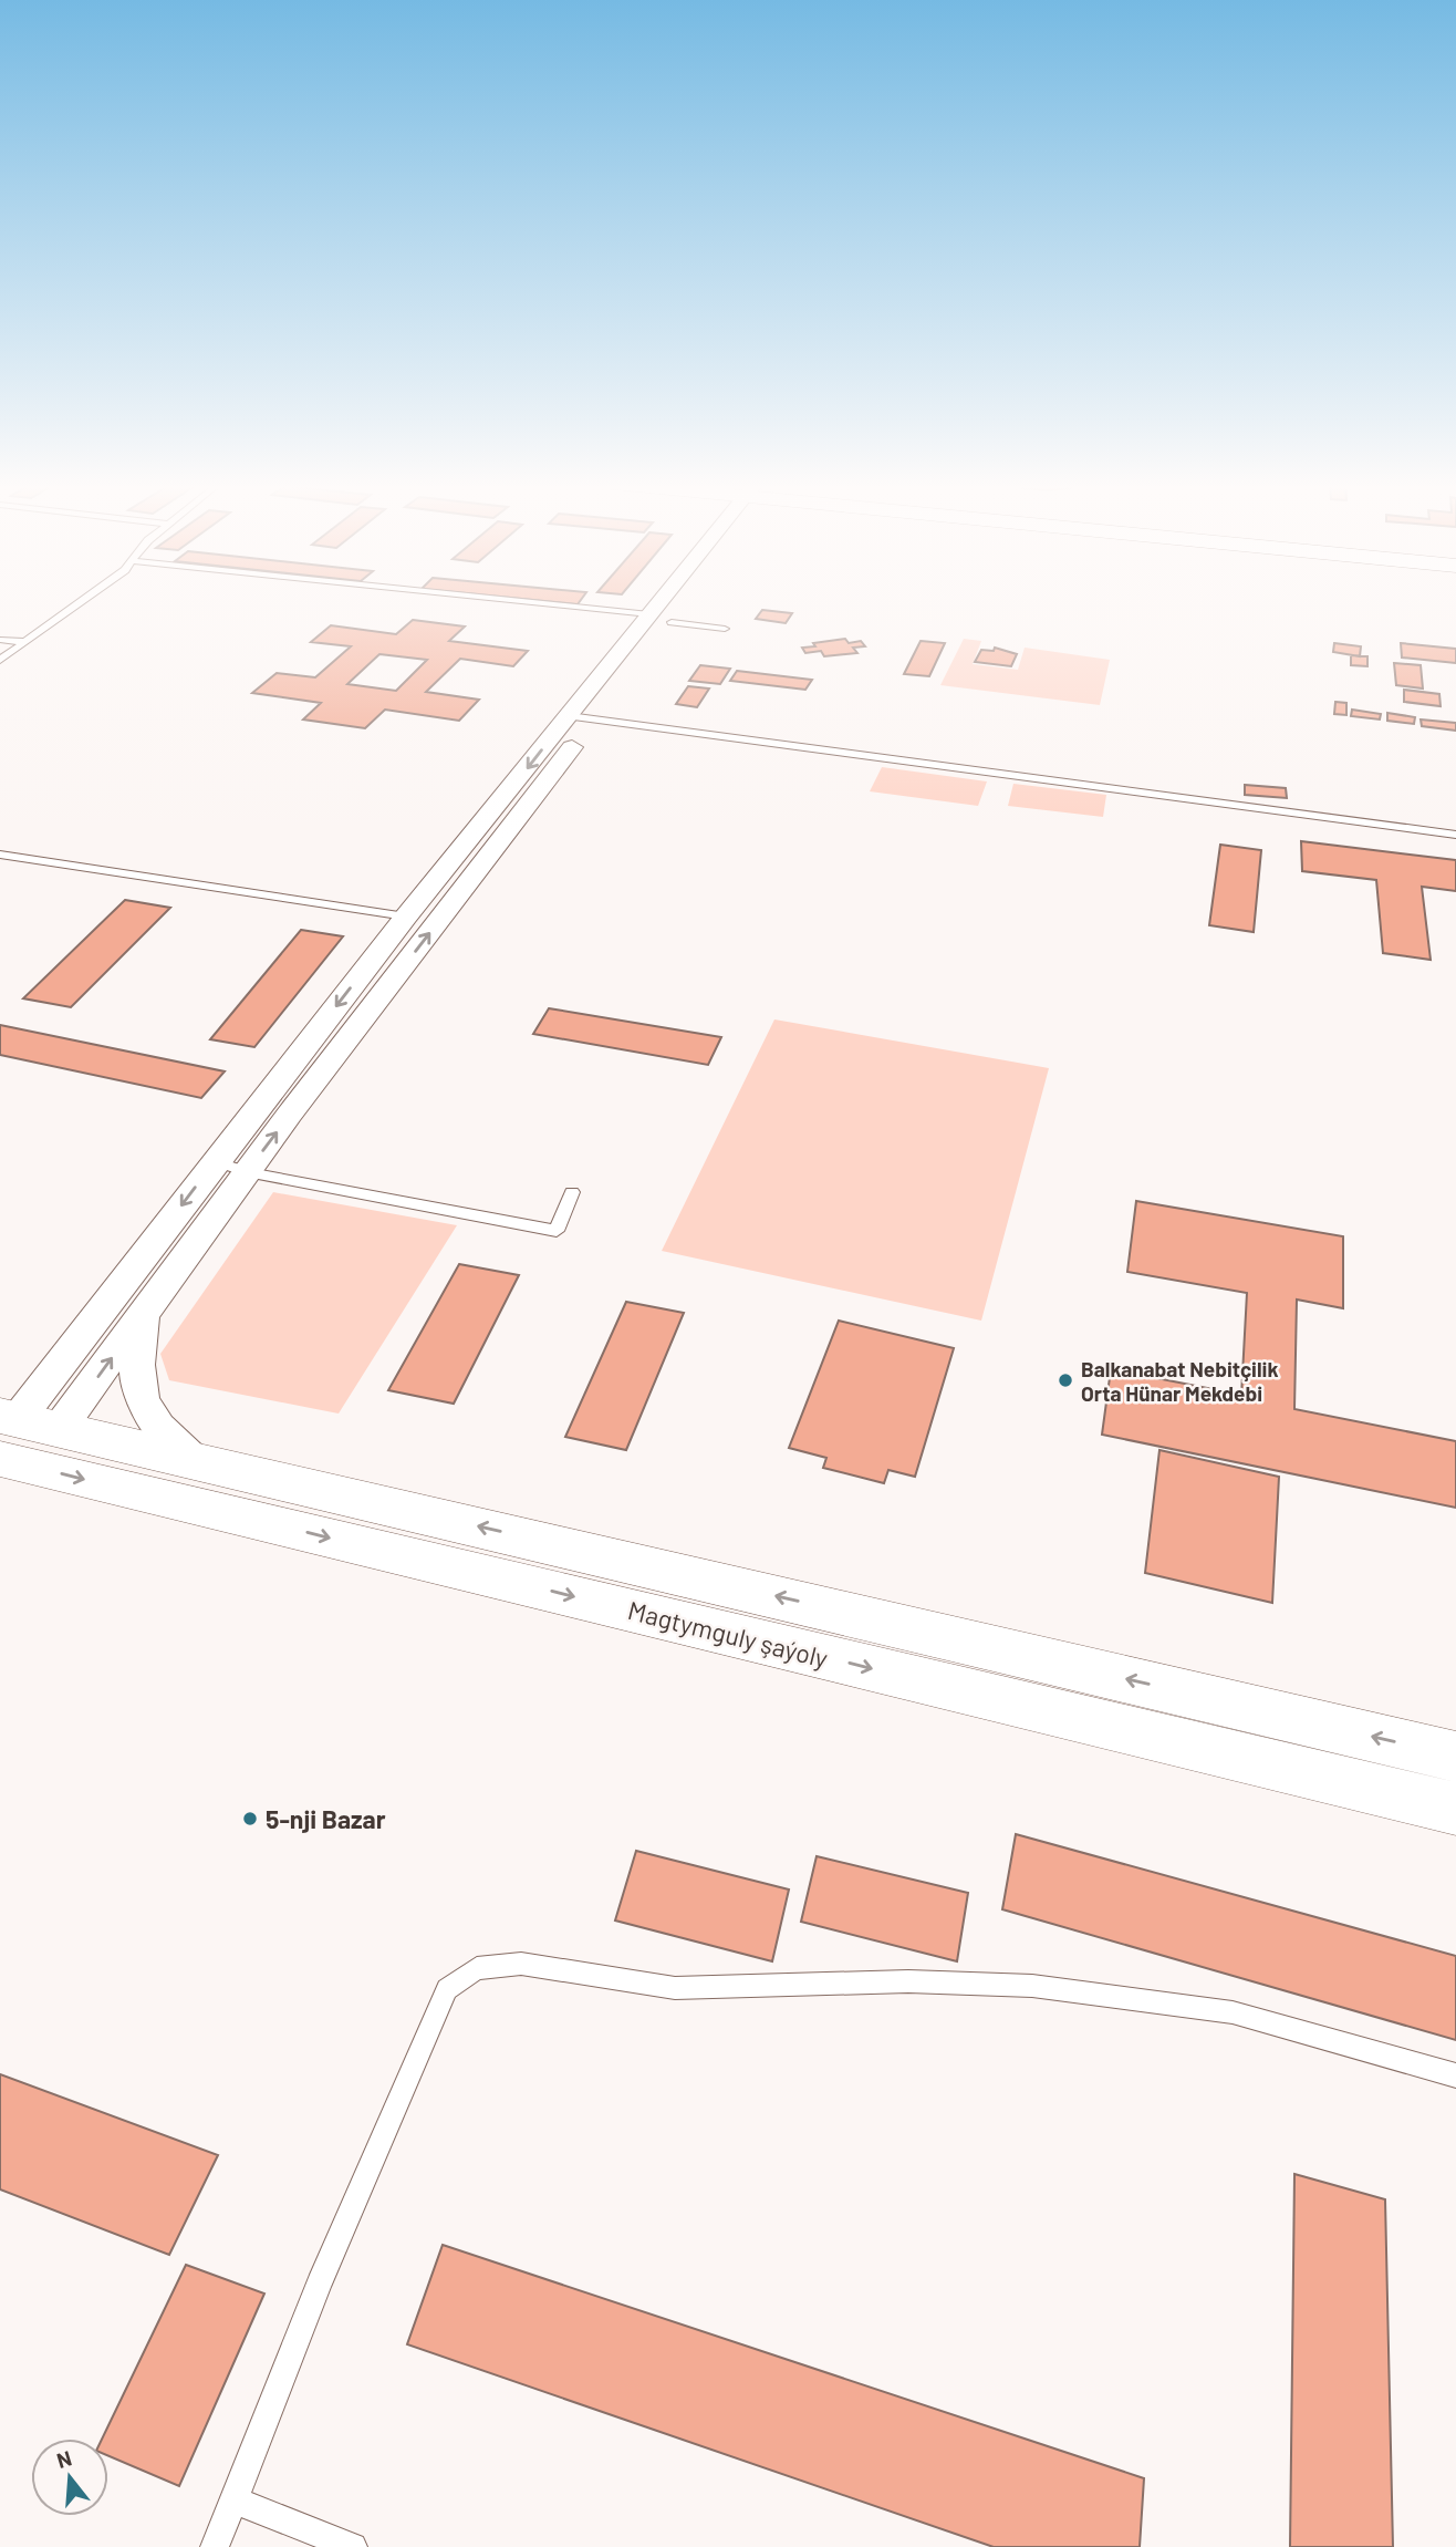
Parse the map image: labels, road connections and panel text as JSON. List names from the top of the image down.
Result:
{
  "streets": {
    "street": ["Magtymguly şaýoly"]
  },
  "places": ["Balkanabat Nebitçilik Orta Hünar Mekdebi", "5-nji Bazar"],
  "north": "top"
}
